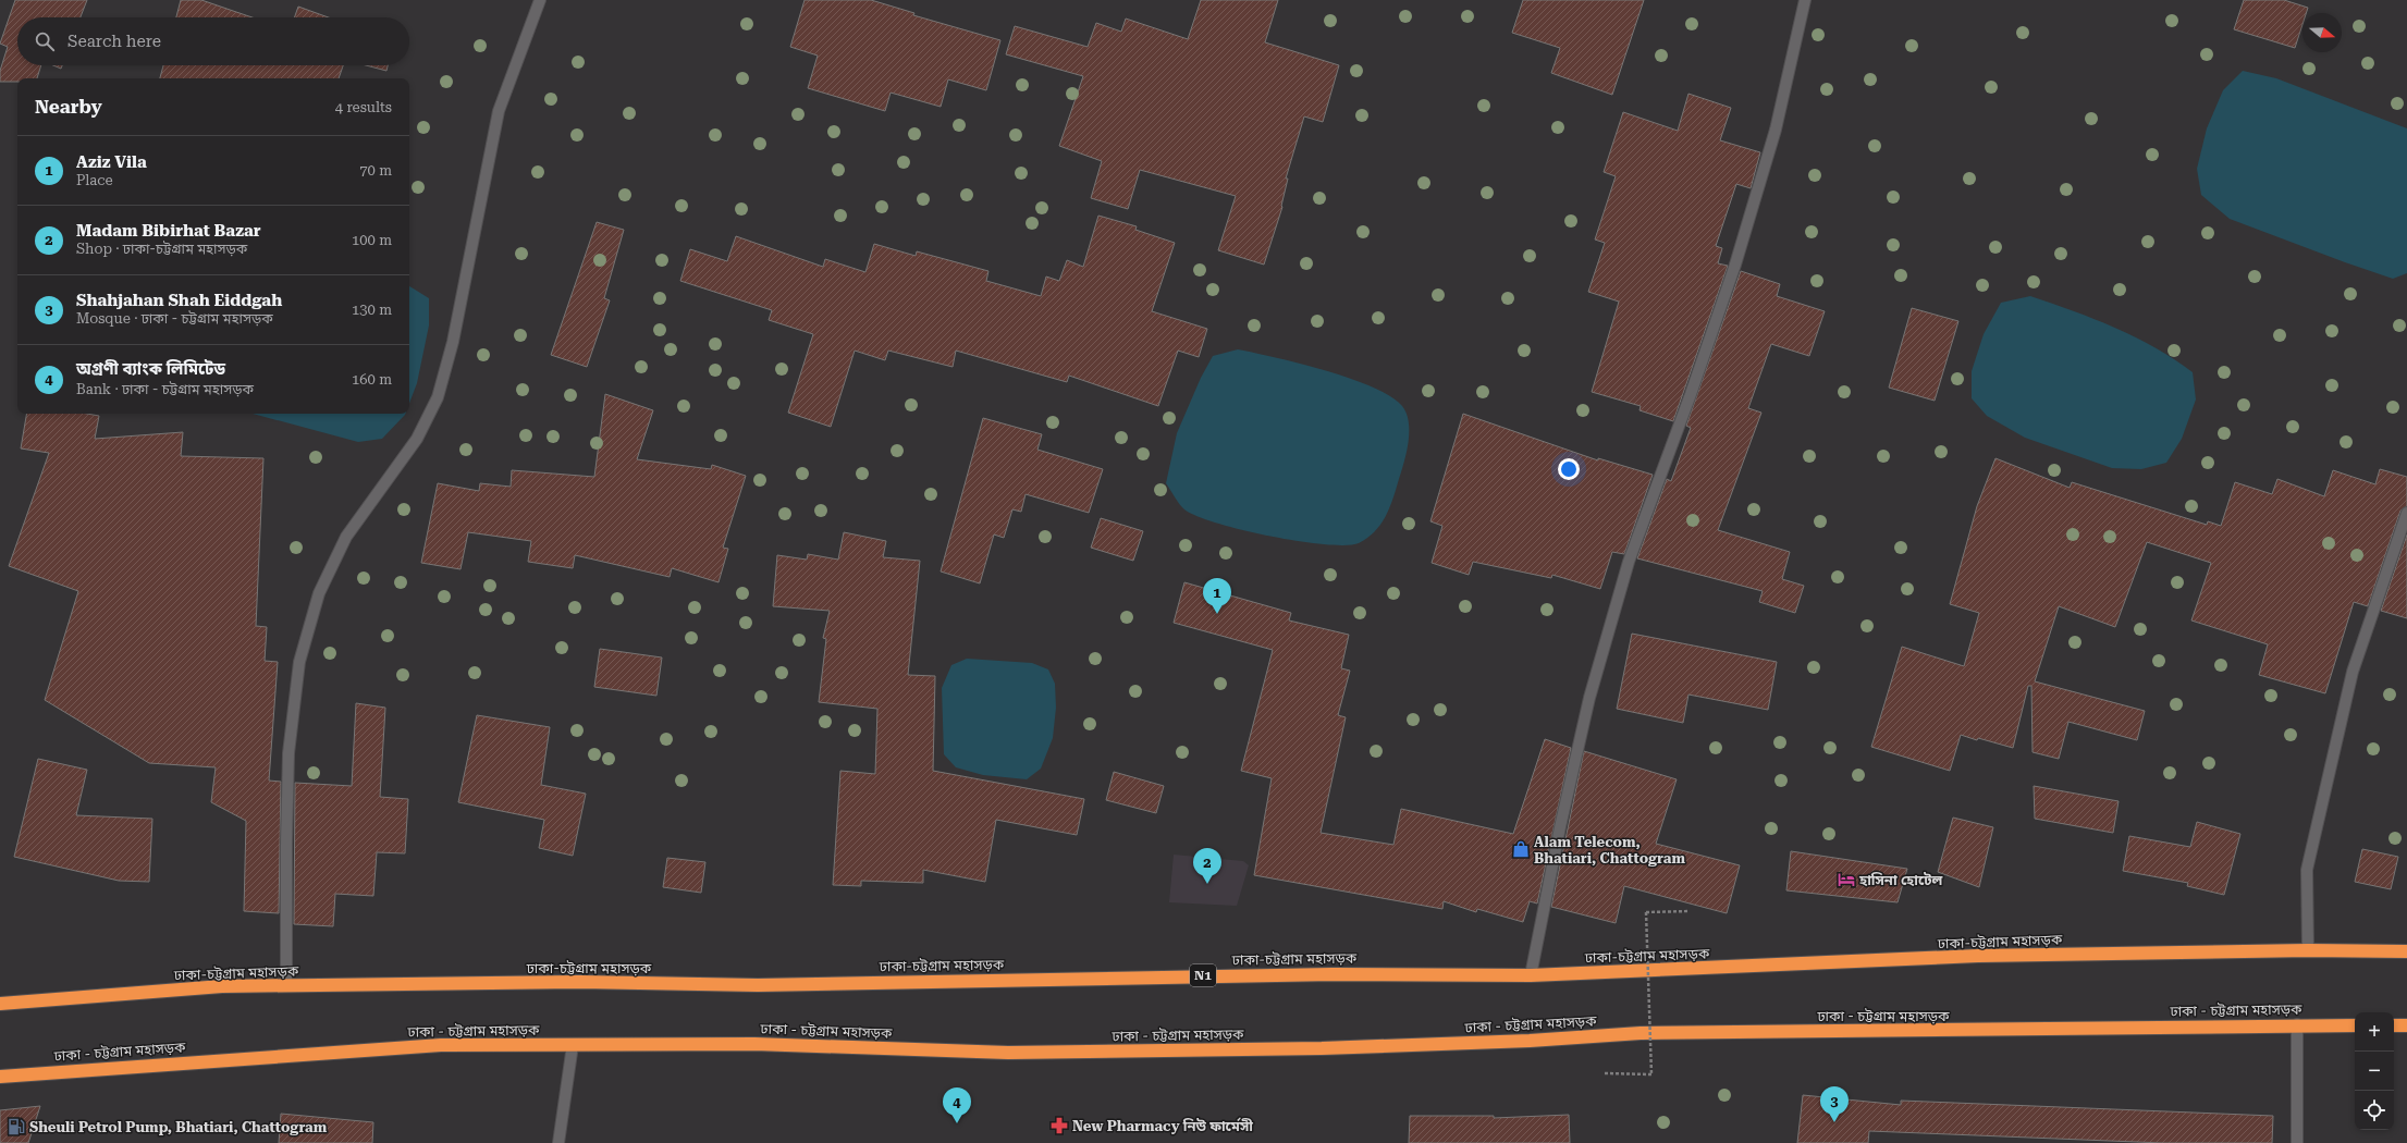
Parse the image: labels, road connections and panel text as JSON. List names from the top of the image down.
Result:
{
  "streets": {
    "highway": ["ঢাকা-চট্টগ্রাম মহাসড়ক", "N1", "ঢাকা - চট্টগ্রাম মহাসড়ক"]
  },
  "places": {
    "shop": ["Alam Telecom, Bhatiari, Chattogram"],
    "hotel": ["হাসিনা হোটেল"],
    "pharmacy": ["New Pharmacy নিউ ফার্মেসী"],
    "fuel station": ["Sheuli Petrol Pump, Bhatiari, Chattogram"]
  },
  "north": "right",
  "page": {
    "search": "Search here",
    "heading": ["Nearby", "4 results"],
    "list": [
      {
        "mark": "1",
        "name": "Aziz Vila",
        "note": "Place",
        "value": "70 m"
      },
      {
        "mark": "2",
        "name": "Madam Bibirhat Bazar",
        "note": "Shop · ঢাকা-চট্টগ্রাম মহাসড়ক",
        "value": "100 m"
      },
      {
        "mark": "3",
        "name": "Shahjahan Shah Eiddgah",
        "note": "Mosque · ঢাকা - চট্টগ্রাম মহাসড়ক",
        "value": "130 m"
      },
      {
        "mark": "4",
        "name": "অগ্রণী ব্যাংক লিমিটেড",
        "note": "Bank · ঢাকা - চট্টগ্রাম মহাসড়ক",
        "value": "160 m"
      }
    ],
    "pins": [
      "1",
      "2",
      "3",
      "4"
    ],
    "map_buttons": ["+", "−"]
  }
}
